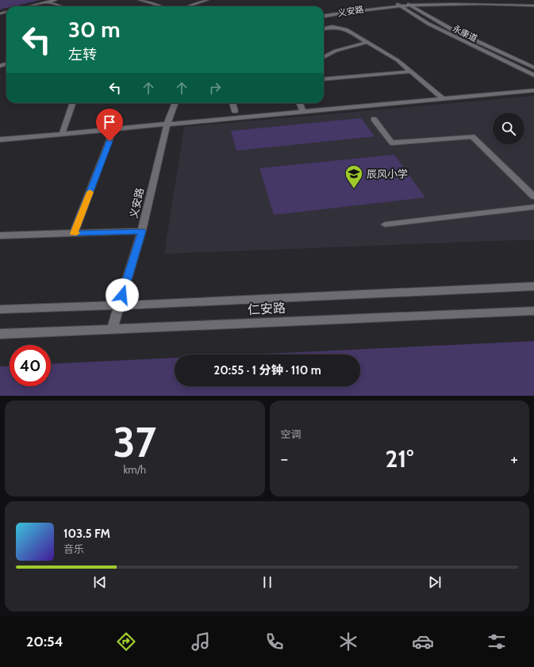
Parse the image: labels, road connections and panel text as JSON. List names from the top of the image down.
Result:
{
  "streets": {
    "street": ["义安路", "永康道", "仁安路"]
  },
  "crossings": [
    ["义安路", "永康道"],
    ["义安路", "仁安路"]
  ],
  "places": {
    "school or university": ["辰风小学"]
  },
  "page": {
    "turn": ["30 m", "左转"],
    "limit": "40",
    "trip": "20:55 · 1 分钟 · 110 m",
    "tile": [
      ["37", "km/h"],
      "空调"
    ],
    "heat": ["−", "21°", "+"],
    "song": ["103.5 FM", "音乐"],
    "tabs": "20:54"
  }
}
